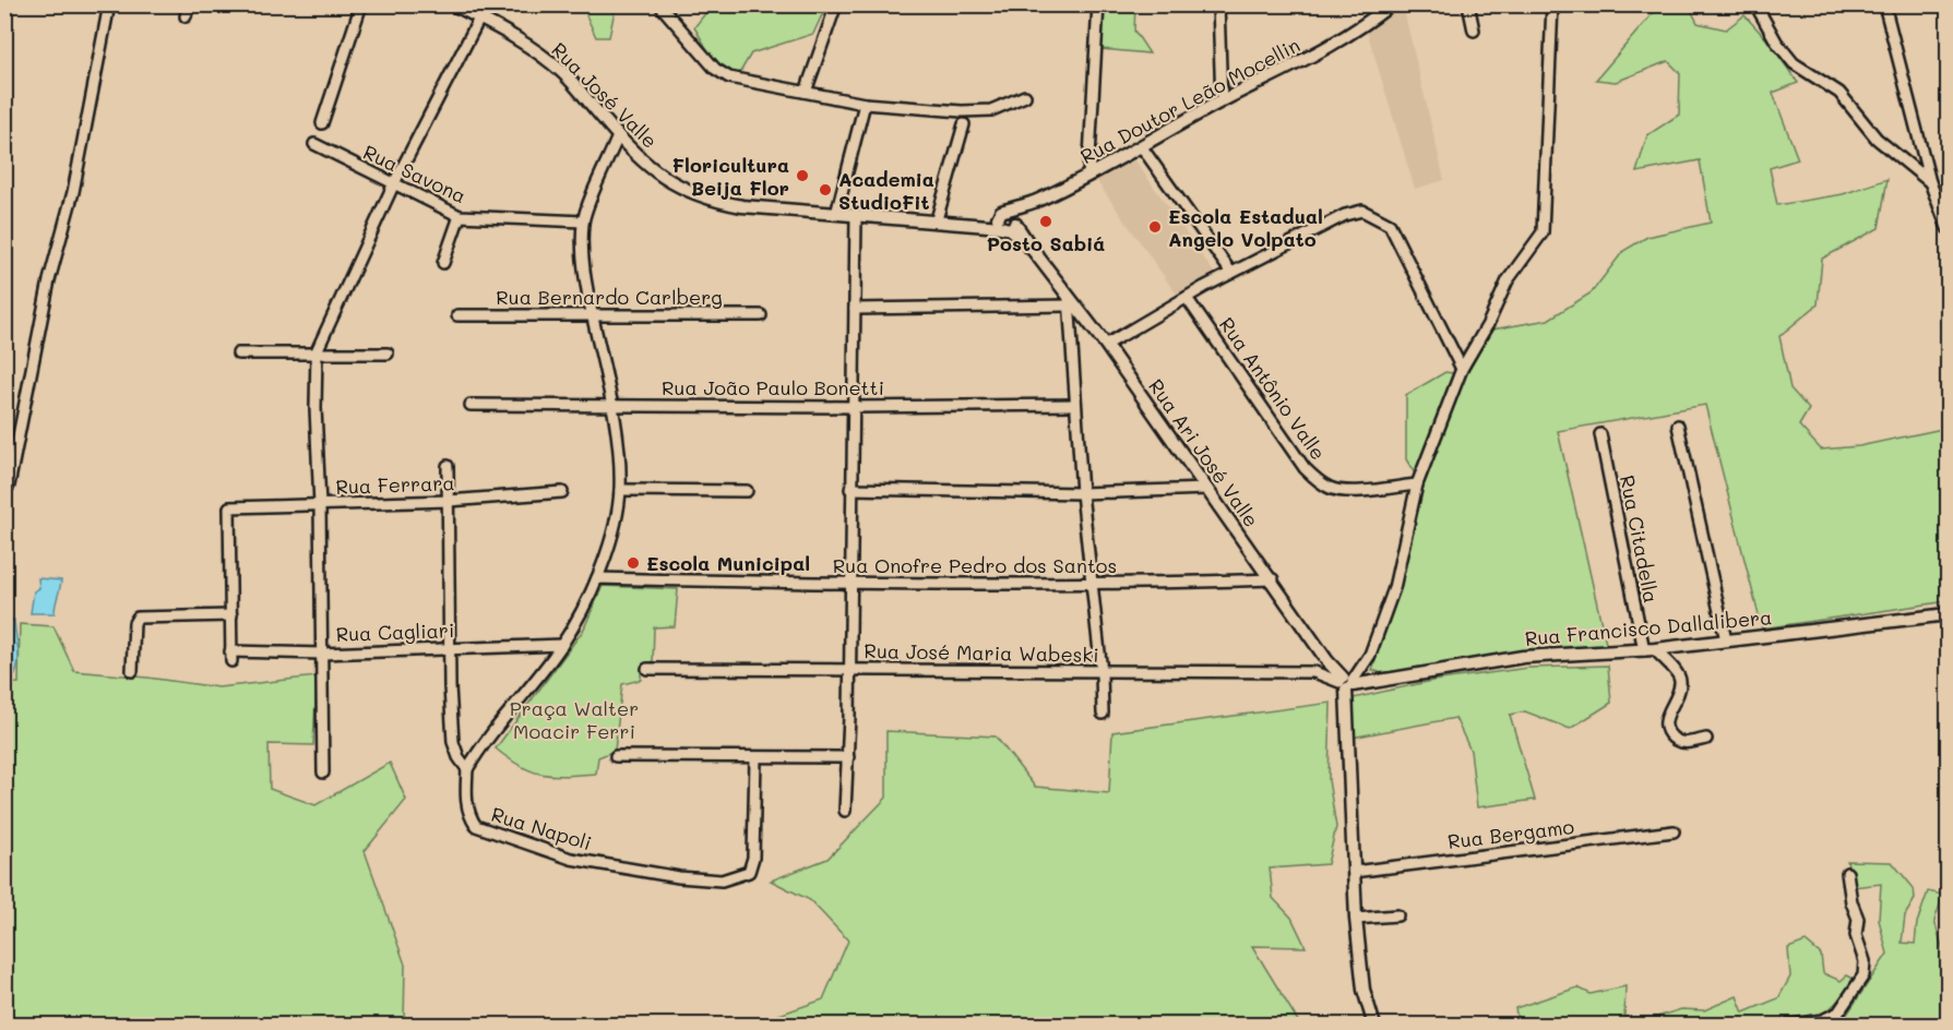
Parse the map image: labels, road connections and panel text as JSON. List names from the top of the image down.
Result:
{
  "streets": {
    "street": [
      "Rua José Valle",
      "Rua Doutor Leão Mocellin",
      "Rua Savona",
      "Rua Bernardo Carlberg",
      "Rua João Paulo Bonetti",
      "Rua Antônio Valle",
      "Rua Ari José Valle",
      "Rua Ferrara",
      "Rua Citadella",
      "Rua Onofre Pedro dos Santos",
      "Rua Francisco Dallalibera",
      "Rua Cagliari",
      "Rua José Maria Wabeski",
      "Rua Napoli",
      "Rua Bergamo"
    ]
  },
  "crossings": [
    ["Rua José Valle", "Rua Doutor Leão Mocellin"],
    ["Rua José Valle", "Rua Ari José Valle"],
    ["Rua Doutor Leão Mocellin", "Rua Ari José Valle"],
    ["Rua Ari José Valle", "Rua Onofre Pedro dos Santos"],
    ["Rua Ari José Valle", "Rua Francisco Dallalibera"],
    ["Rua Ari José Valle", "Rua José Maria Wabeski"],
    ["Rua Ferrara", "Rua Cagliari"],
    ["Rua Ferrara", "Rua Napoli"],
    ["Rua Citadella", "Rua Francisco Dallalibera"],
    ["Rua Francisco Dallalibera", "Rua José Maria Wabeski"],
    ["Rua Cagliari", "Rua Napoli"]
  ],
  "parks": ["Praça Walter Moacir Ferri"],
  "places": [
    "Floricultura Beija Flor",
    "Academia StudioFit",
    "Posto Sabiá",
    "Escola Estadual Angelo Volpato",
    "Escola Municipal"
  ]
}
